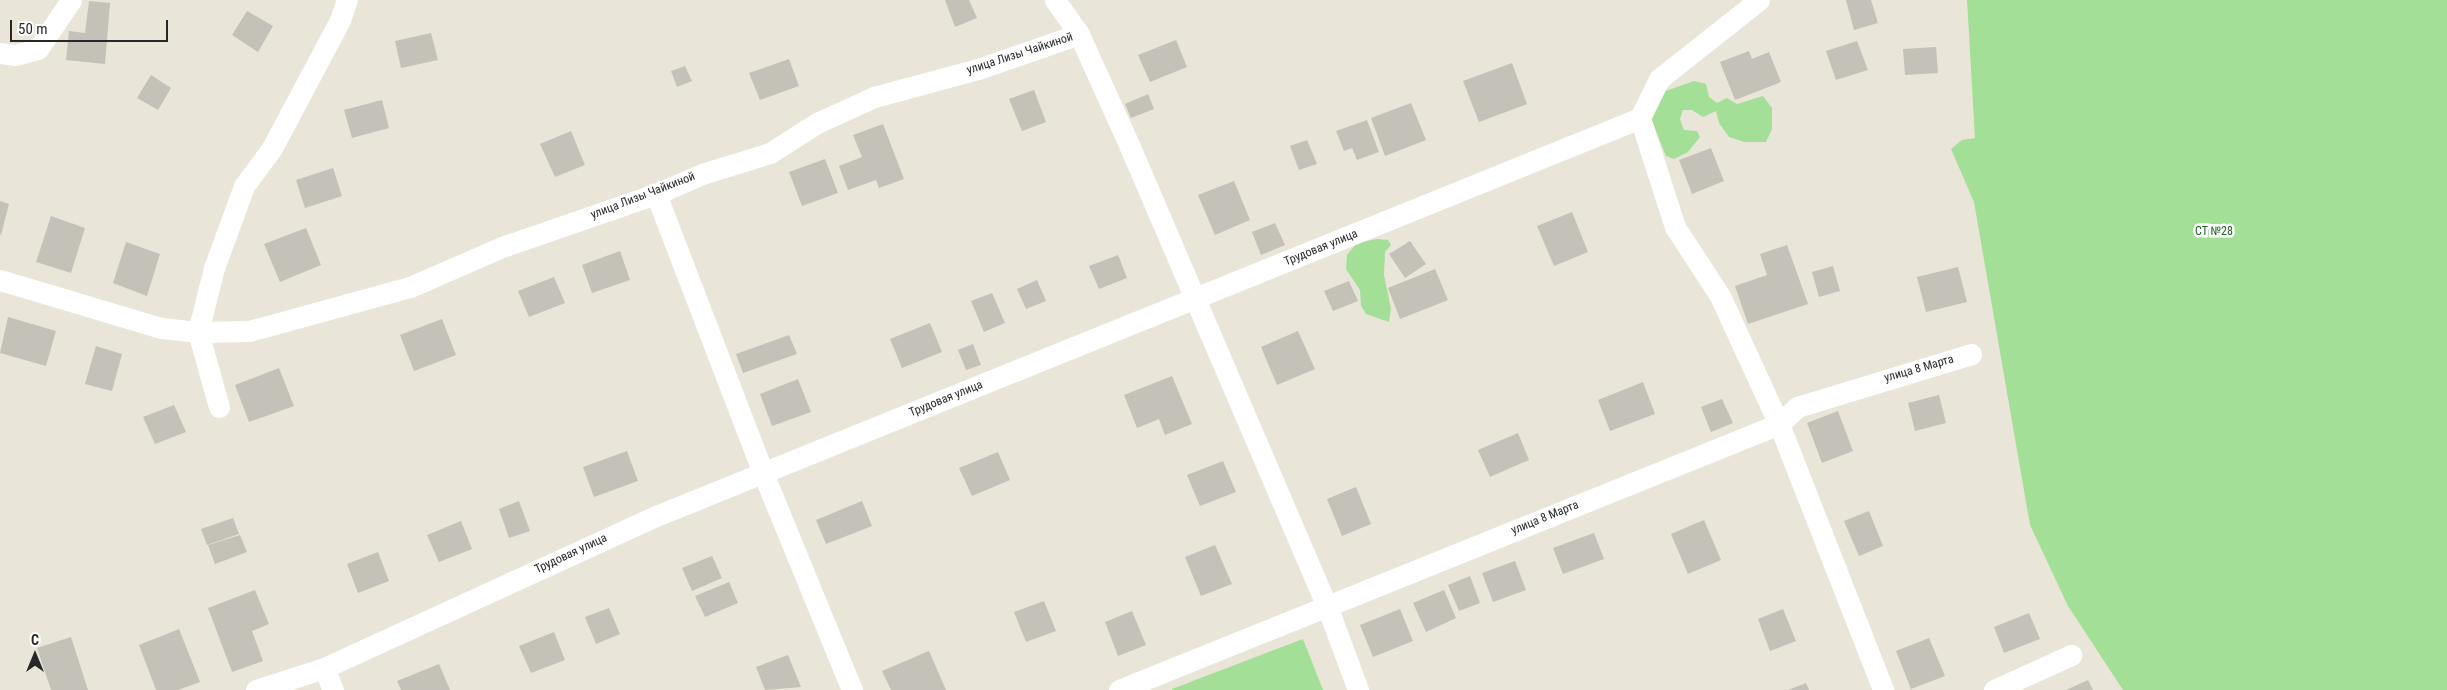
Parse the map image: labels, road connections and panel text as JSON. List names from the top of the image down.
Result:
{
  "streets": {
    "street": ["улица Лизы Чайкиной", "Трудовая улица", "улица 8 Марта"]
  },
  "parks": ["СТ №28"],
  "scale_bar": "50 m",
  "north": "top"
}
